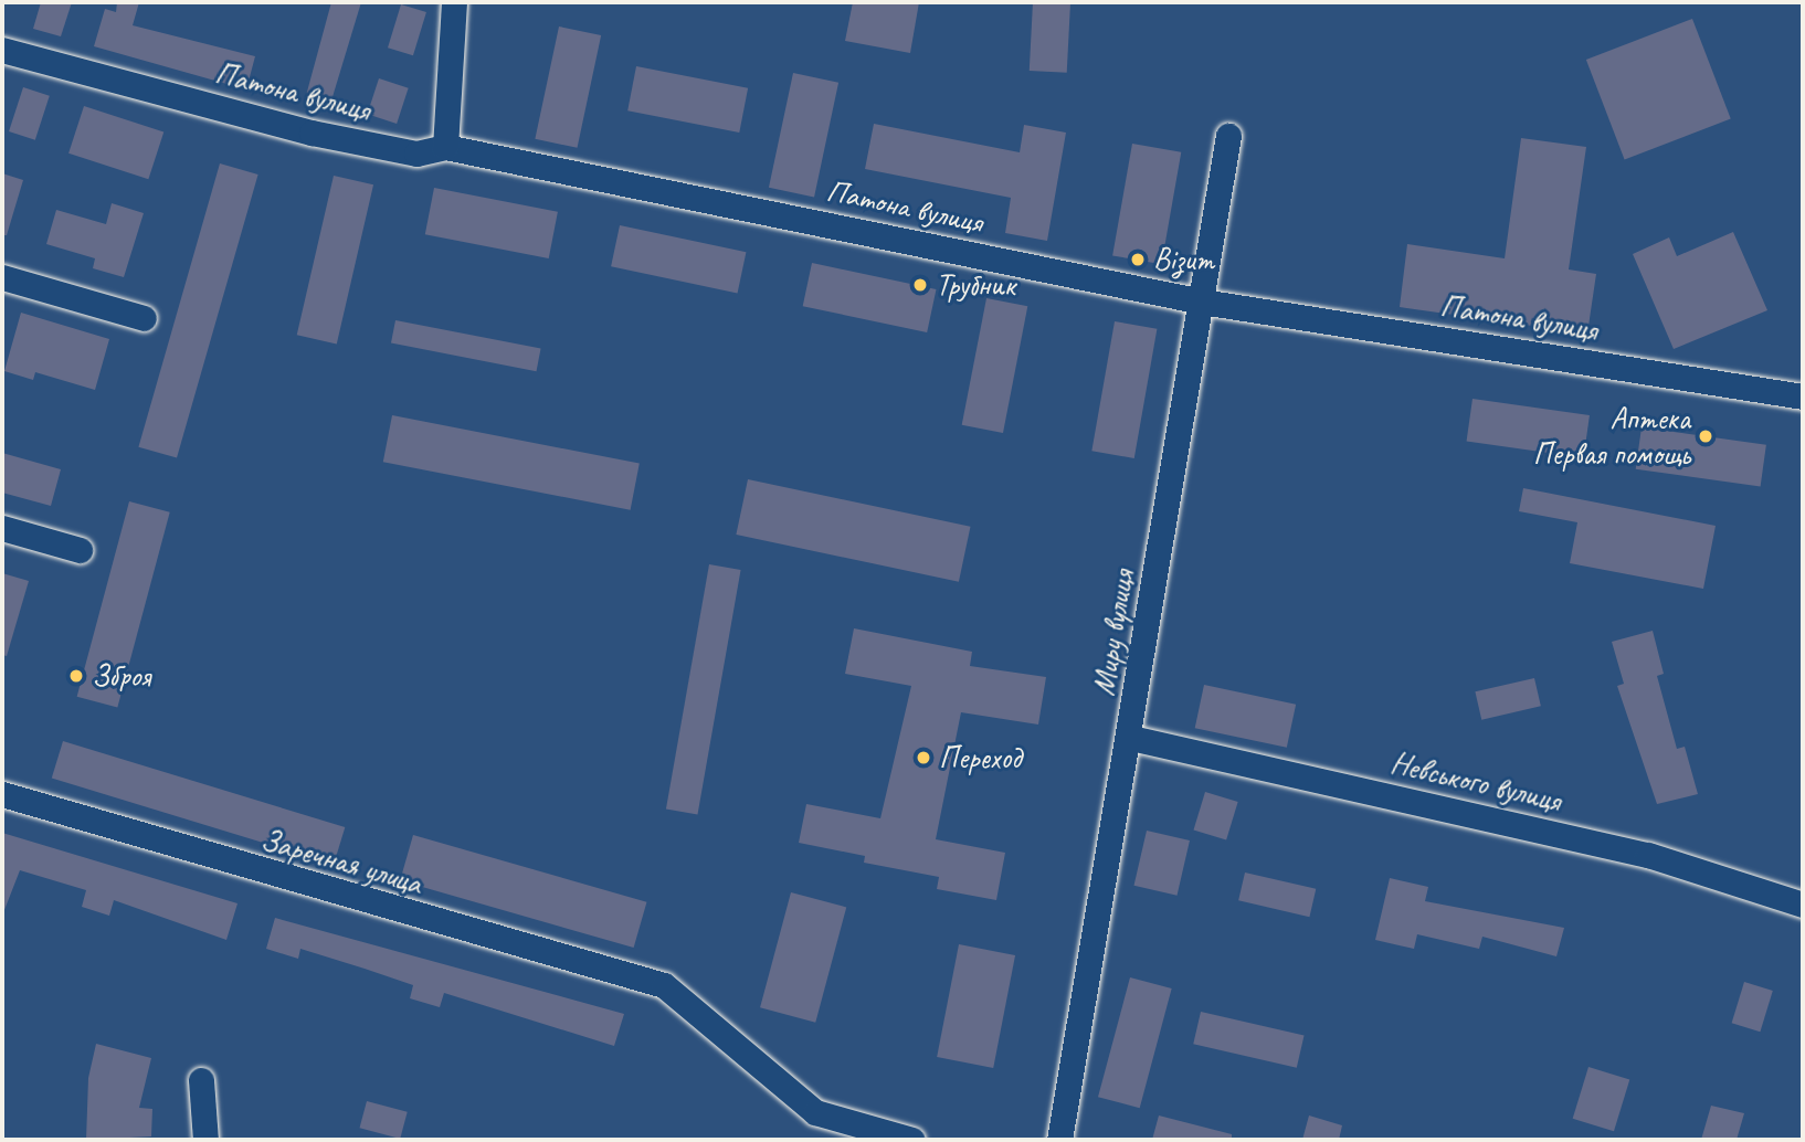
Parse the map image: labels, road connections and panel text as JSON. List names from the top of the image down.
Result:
{
  "streets": {
    "street": [
      "Патона вулиця",
      "Миру вулиця",
      "Невського вулиця",
      "Заречная улица"
    ]
  },
  "crossings": [
    ["Патона вулиця", "Миру вулиця"],
    ["Миру вулиця", "Невського вулиця"]
  ],
  "places": [
    "Візит",
    "Трубник",
    "Аптека Первая помощь",
    "Зброя",
    "Переход"
  ]
}
